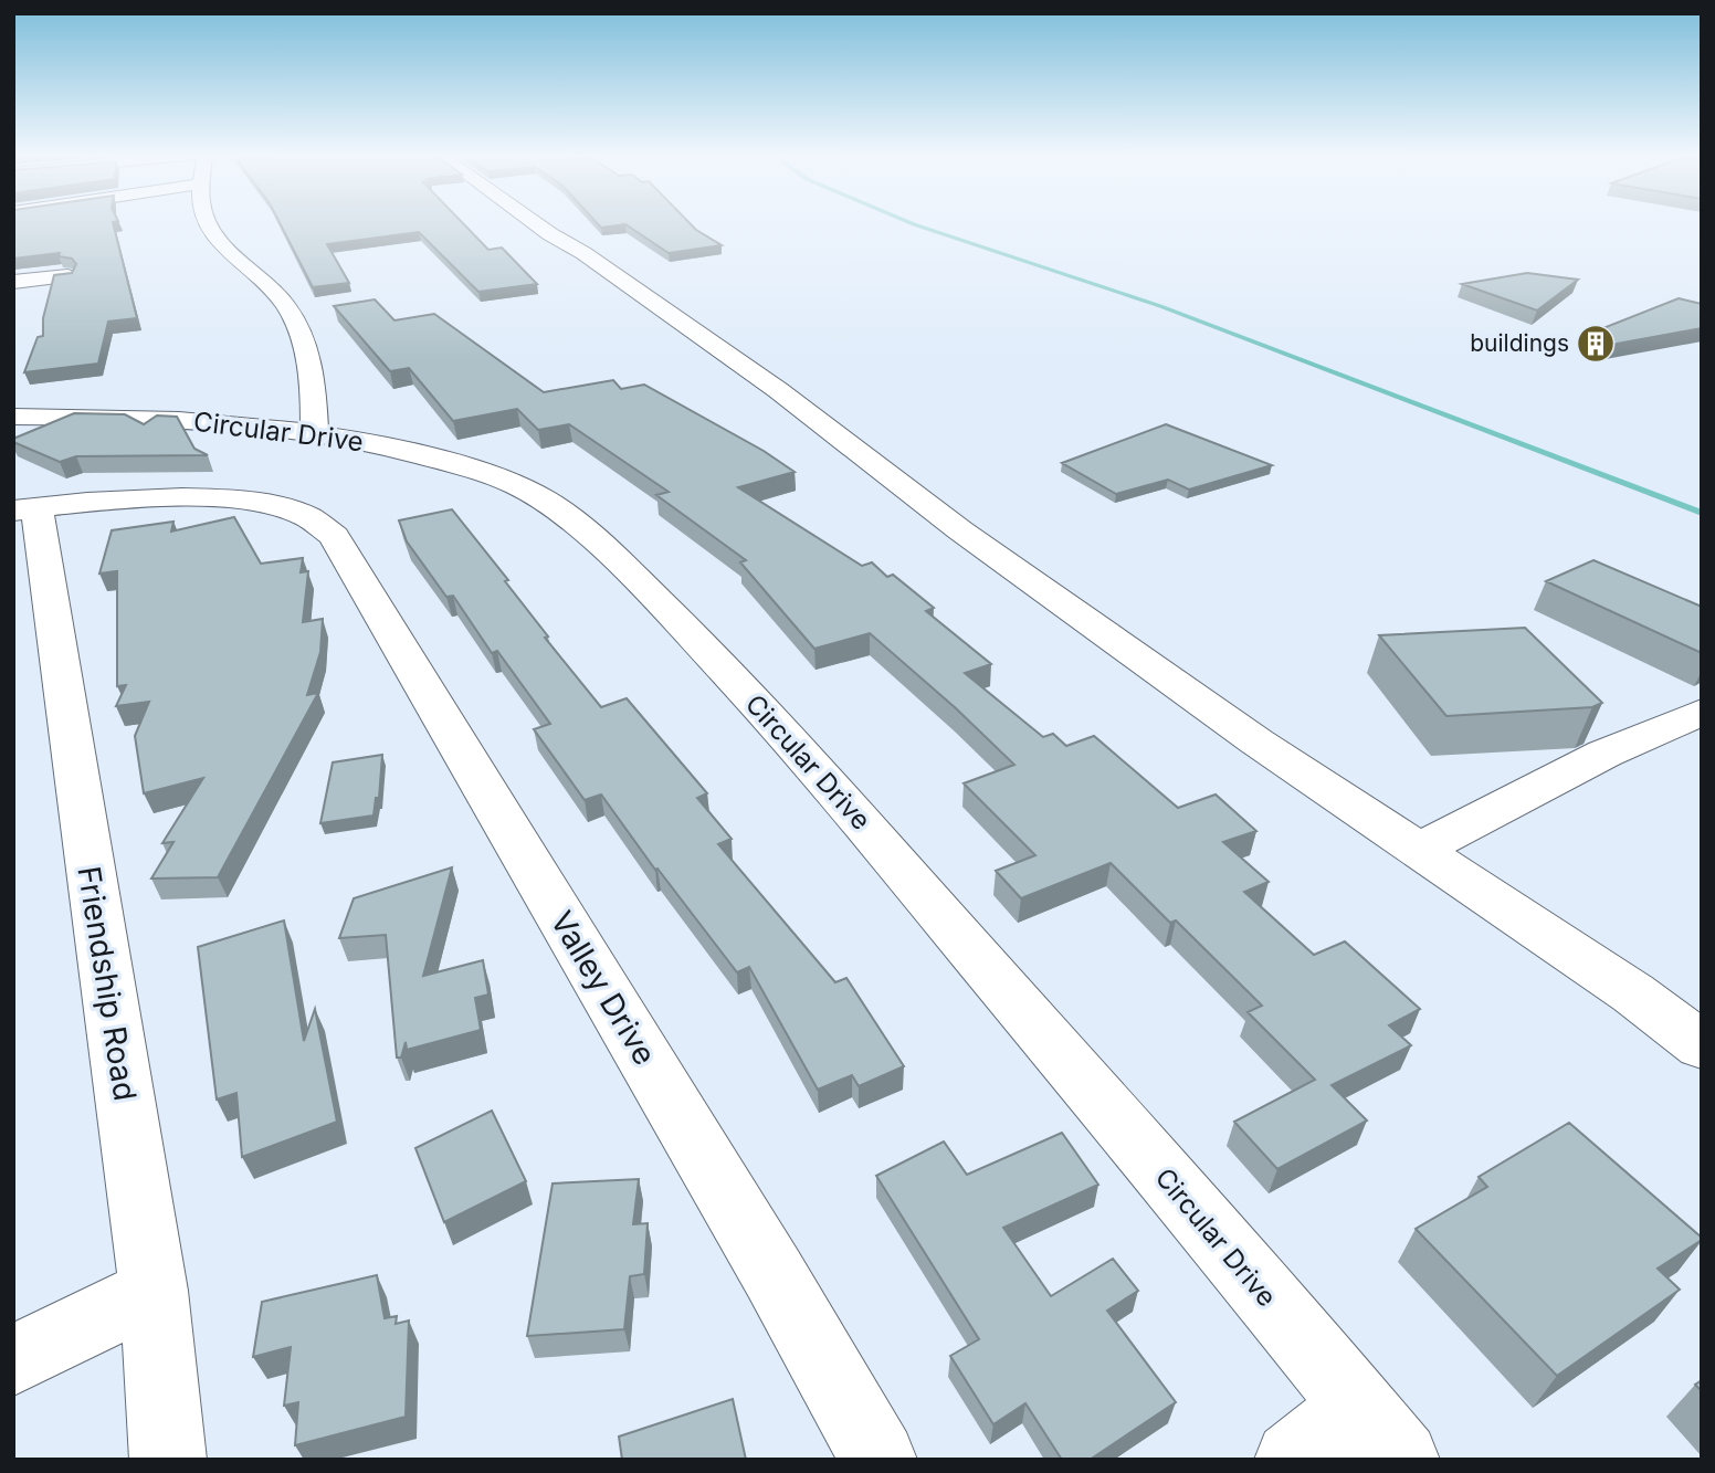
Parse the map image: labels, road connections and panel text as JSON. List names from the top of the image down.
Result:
{
  "streets": {
    "street": ["Circular Drive", "Friendship Road", "Valley Drive"]
  },
  "crossings": [
    ["Friendship Road", "Valley Drive"]
  ],
  "places": {
    "building": ["buildings"]
  }
}
